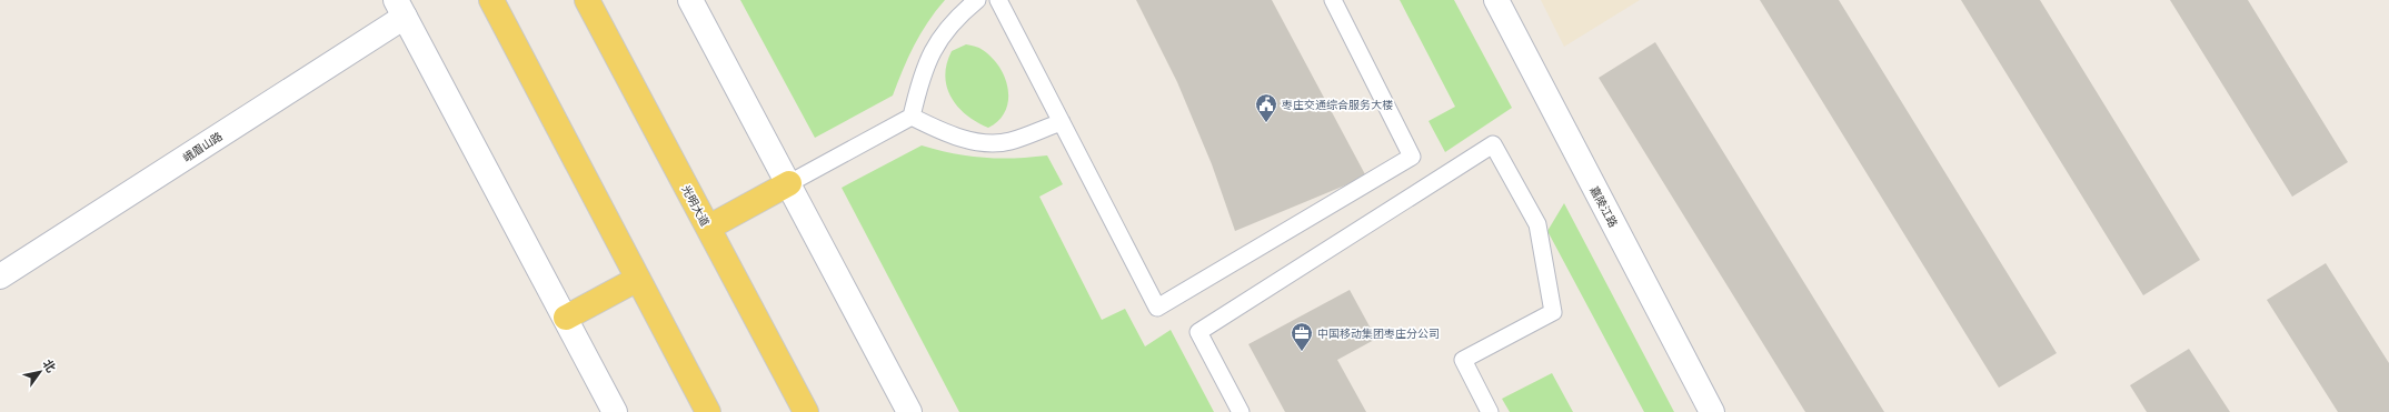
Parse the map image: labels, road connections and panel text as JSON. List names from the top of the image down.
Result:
{
  "streets": {
    "main road": ["光明大道"],
    "street": ["峨眉山路", "嘉陵江路"]
  },
  "places": {
    "public building": ["枣庄交通综合服务大楼"],
    "office": ["中国移动集团枣庄分公司"]
  },
  "north": "top right"
}
